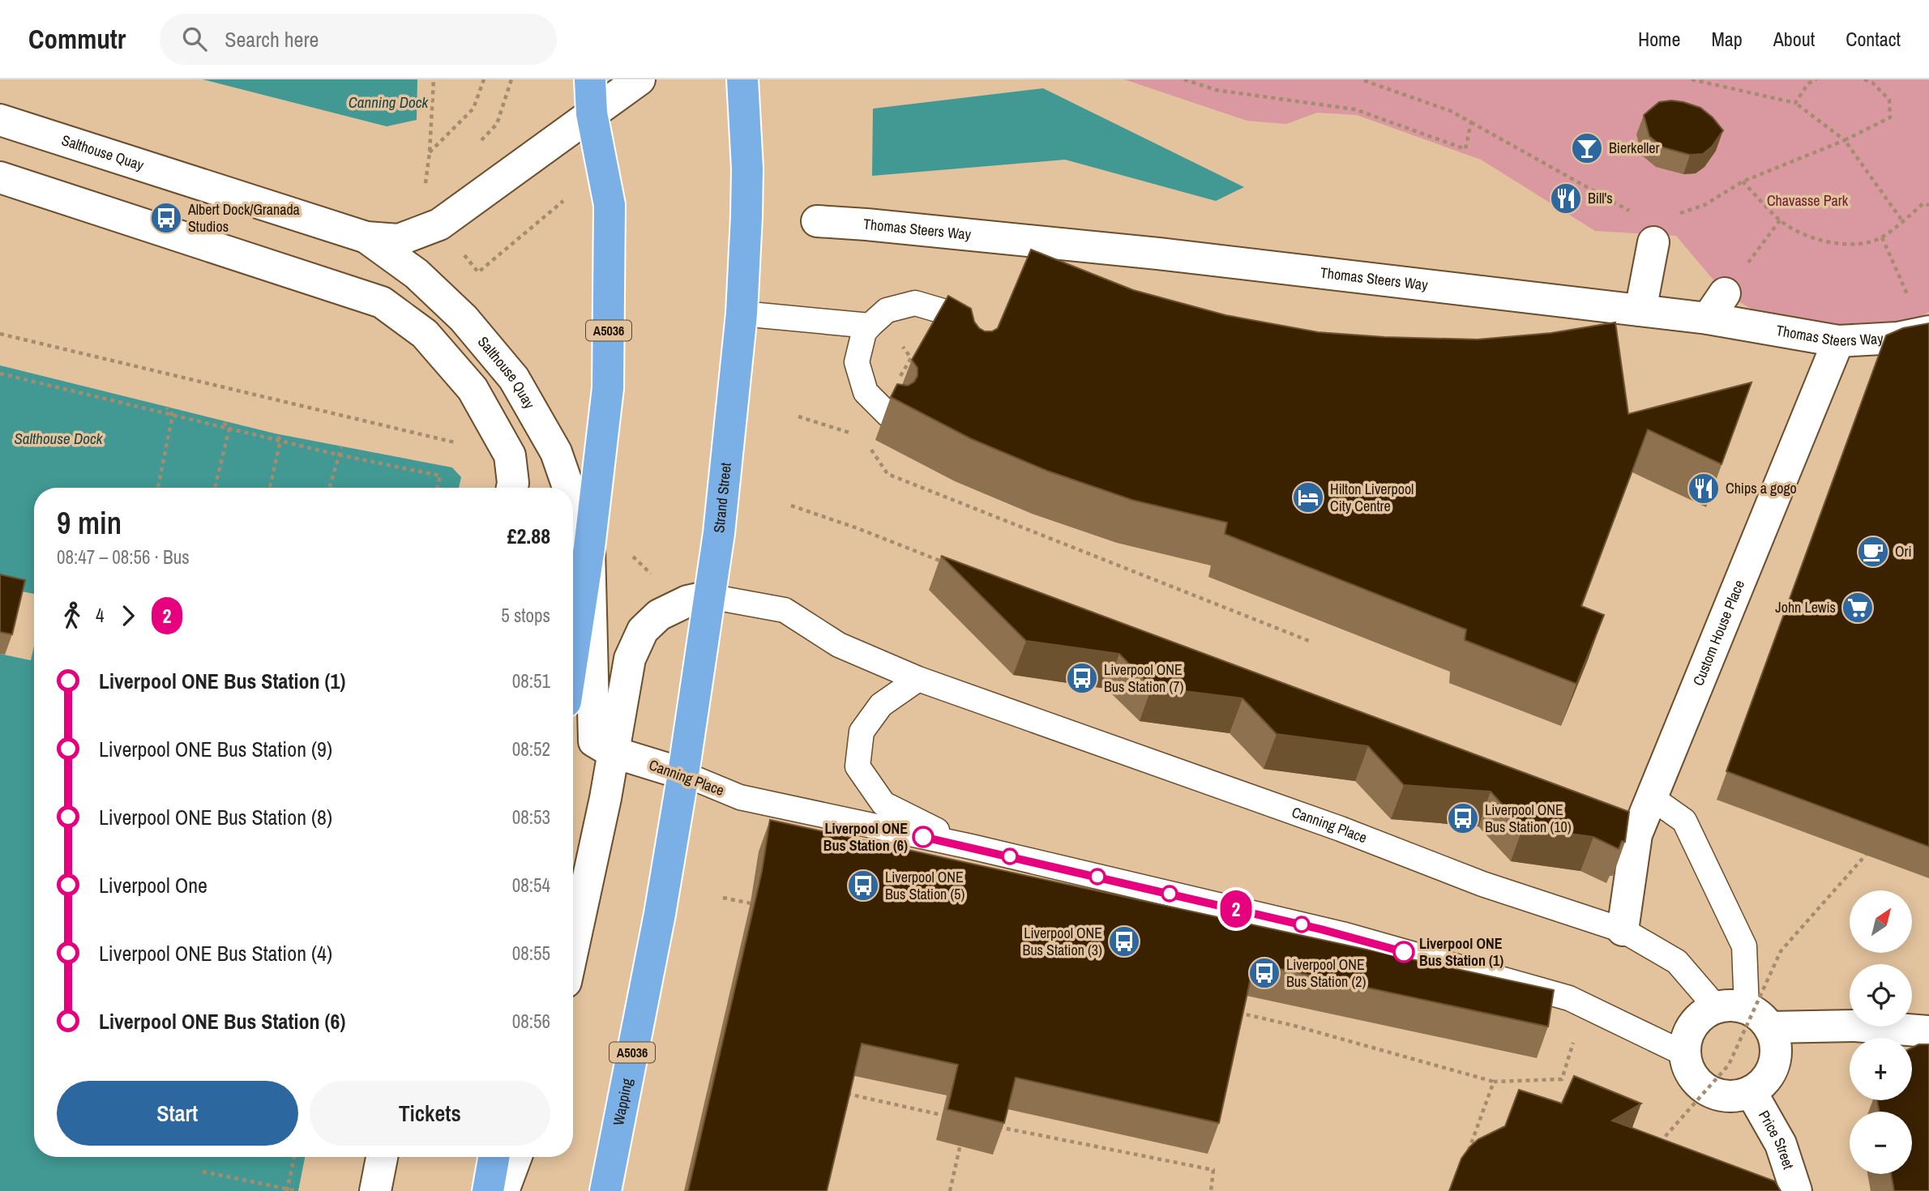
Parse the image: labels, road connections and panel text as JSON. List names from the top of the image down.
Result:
{
  "streets": {
    "highway": ["A5036", "Strand Street", "Wapping"],
    "street": [
      "Salthouse Quay",
      "Thomas Steers Way",
      "Custom House Place",
      "Canning Place",
      "Price Street"
    ]
  },
  "crossings": [
    ["Salthouse Quay", "A5036"],
    ["Salthouse Quay", "Canning Place"],
    ["Thomas Steers Way", "Custom House Place"],
    ["A5036", "Canning Place"],
    ["Strand Street", "Canning Place"],
    ["Strand Street", "Wapping"],
    ["Custom House Place", "Canning Place"],
    ["Canning Place", "Price Street"]
  ],
  "water": ["Canning Dock", "Salthouse Dock"],
  "parks": ["Chavasse Park"],
  "places": {
    "bar": ["Bierkeller"],
    "restaurant": ["Bill's", "Chips a gogo"],
    "bus stop": [
      "Albert Dock/Granada Studios",
      "Liverpool ONE Bus Station (7)",
      "Liverpool ONE Bus Station (10)",
      "Liverpool ONE Bus Station (5)",
      "Liverpool ONE Bus Station (3)",
      "Liverpool ONE Bus Station (2)"
    ],
    "hotel": ["Hilton Liverpool City Centre"],
    "cafe": ["Ori"],
    "supermarket": ["John Lewis"],
    "other": ["Liverpool ONE Bus Station (6)", "Liverpool ONE Bus Station (1)"]
  },
  "lines": ["bus line 2"],
  "north": "top right",
  "page": {
    "header": "Commutr",
    "search": "Search here",
    "nav": [
      "Home",
      "Map",
      "About",
      "Contact"
    ],
    "on_map": "2",
    "heading": ["9 min", "08:47 – 08:56 · Bus", "£2.88"],
    "legs": ["4", "2", "5 stops"],
    "list": [
      {
        "name": "Liverpool ONE Bus Station (1)",
        "value": "08:51"
      },
      {
        "name": "Liverpool ONE Bus Station (9)",
        "value": "08:52"
      },
      {
        "name": "Liverpool ONE Bus Station (8)",
        "value": "08:53"
      },
      {
        "name": "Liverpool One",
        "value": "08:54"
      },
      {
        "name": "Liverpool ONE Bus Station (4)",
        "value": "08:55"
      },
      {
        "name": "Liverpool ONE Bus Station (6)",
        "value": "08:56"
      }
    ],
    "map_buttons": ["+", "−"],
    "buttons": ["Start", "Tickets"]
  }
}
